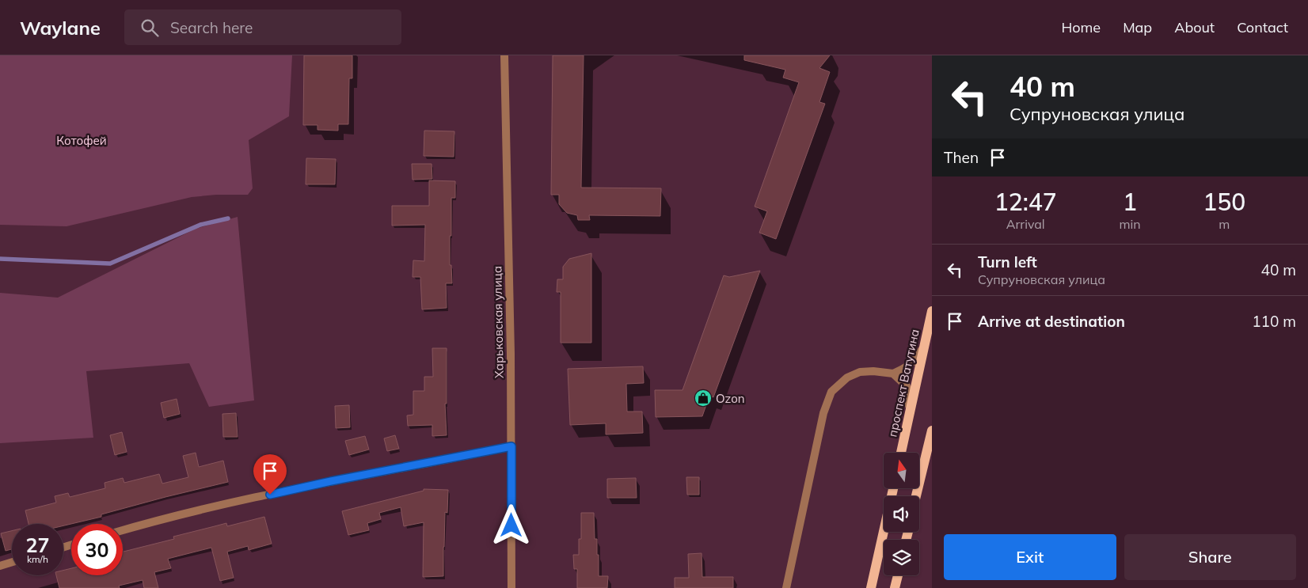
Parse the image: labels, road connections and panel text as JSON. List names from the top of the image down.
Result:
{
  "streets": {
    "main road": ["проспект Ватутина"],
    "street": ["Харьковская улица"]
  },
  "parks": ["Котофей"],
  "places": {
    "shop": ["Ozon"]
  },
  "north": "top",
  "page": {
    "header": "Waylane",
    "search": "Search here",
    "nav": [
      "Home",
      "Map",
      "About",
      "Contact"
    ],
    "turn": ["40 m", "Супруновская улица"],
    "then": "Then",
    "eta": [
      "12:47",
      "Arrival",
      "1",
      "min",
      "150",
      "m"
    ],
    "list": [
      {
        "name": "Turn left",
        "note": "Супруновская улица",
        "value": "40 m"
      },
      {
        "name": "Arrive at destination",
        "value": "110 m"
      }
    ],
    "speed": "27 km/h",
    "limit": "30",
    "buttons": ["Exit", "Share"]
  }
}
